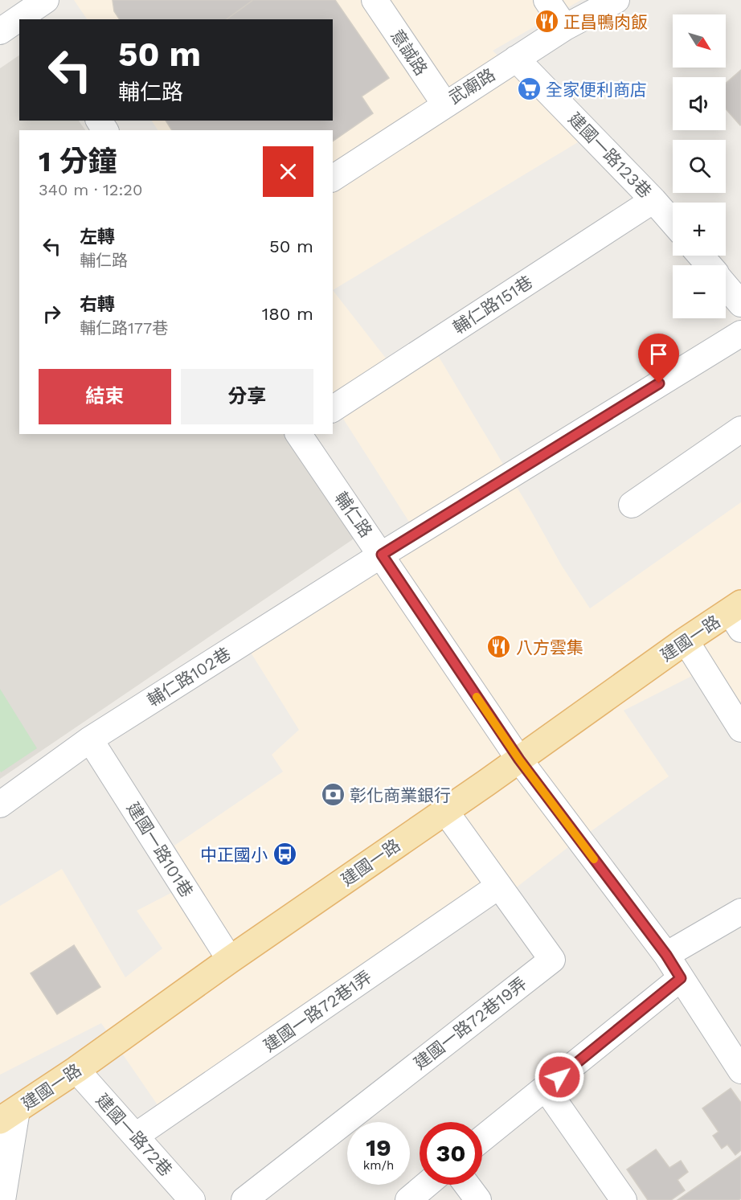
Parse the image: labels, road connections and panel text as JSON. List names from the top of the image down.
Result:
{
  "streets": {
    "main road": ["建國一路"],
    "street": [
      "意誠路",
      "武廟路",
      "建國一路123巷",
      "輔仁路151巷",
      "輔仁路",
      "輔仁路102巷",
      "建國一路101巷",
      "建國一路72巷1弄",
      "建國一路72巷19弄",
      "建國一路72巷"
    ]
  },
  "crossings": [
    ["意誠路", "武廟路"],
    ["武廟路", "建國一路123巷"],
    ["建國一路123巷", "輔仁路151巷"],
    ["輔仁路", "建國一路"],
    ["輔仁路", "輔仁路102巷"],
    ["建國一路", "建國一路101巷"],
    ["建國一路", "建國一路72巷19弄"],
    ["建國一路", "建國一路72巷"],
    ["輔仁路102巷", "建國一路101巷"],
    ["建國一路72巷1弄", "建國一路72巷19弄"],
    ["建國一路72巷1弄", "建國一路72巷"]
  ],
  "places": {
    "restaurant": ["正昌鴨肉飯", "八方雲集"],
    "supermarket": ["全家便利商店"],
    "bank": ["彰化商業銀行"],
    "bus stop": ["中正國小"]
  },
  "north": "bottom right",
  "page": {
    "map_buttons": ["+", "−"],
    "turn": ["50 m", "輔仁路"],
    "heading": ["1 分鐘", "340 m · 12:20"],
    "list": [
      {
        "name": "左轉",
        "note": "輔仁路",
        "value": "50 m"
      },
      {
        "name": "右轉",
        "note": "輔仁路177巷",
        "value": "180 m"
      }
    ],
    "buttons": ["結束", "分享"],
    "speed": "19 km/h",
    "limit": "30"
  }
}
